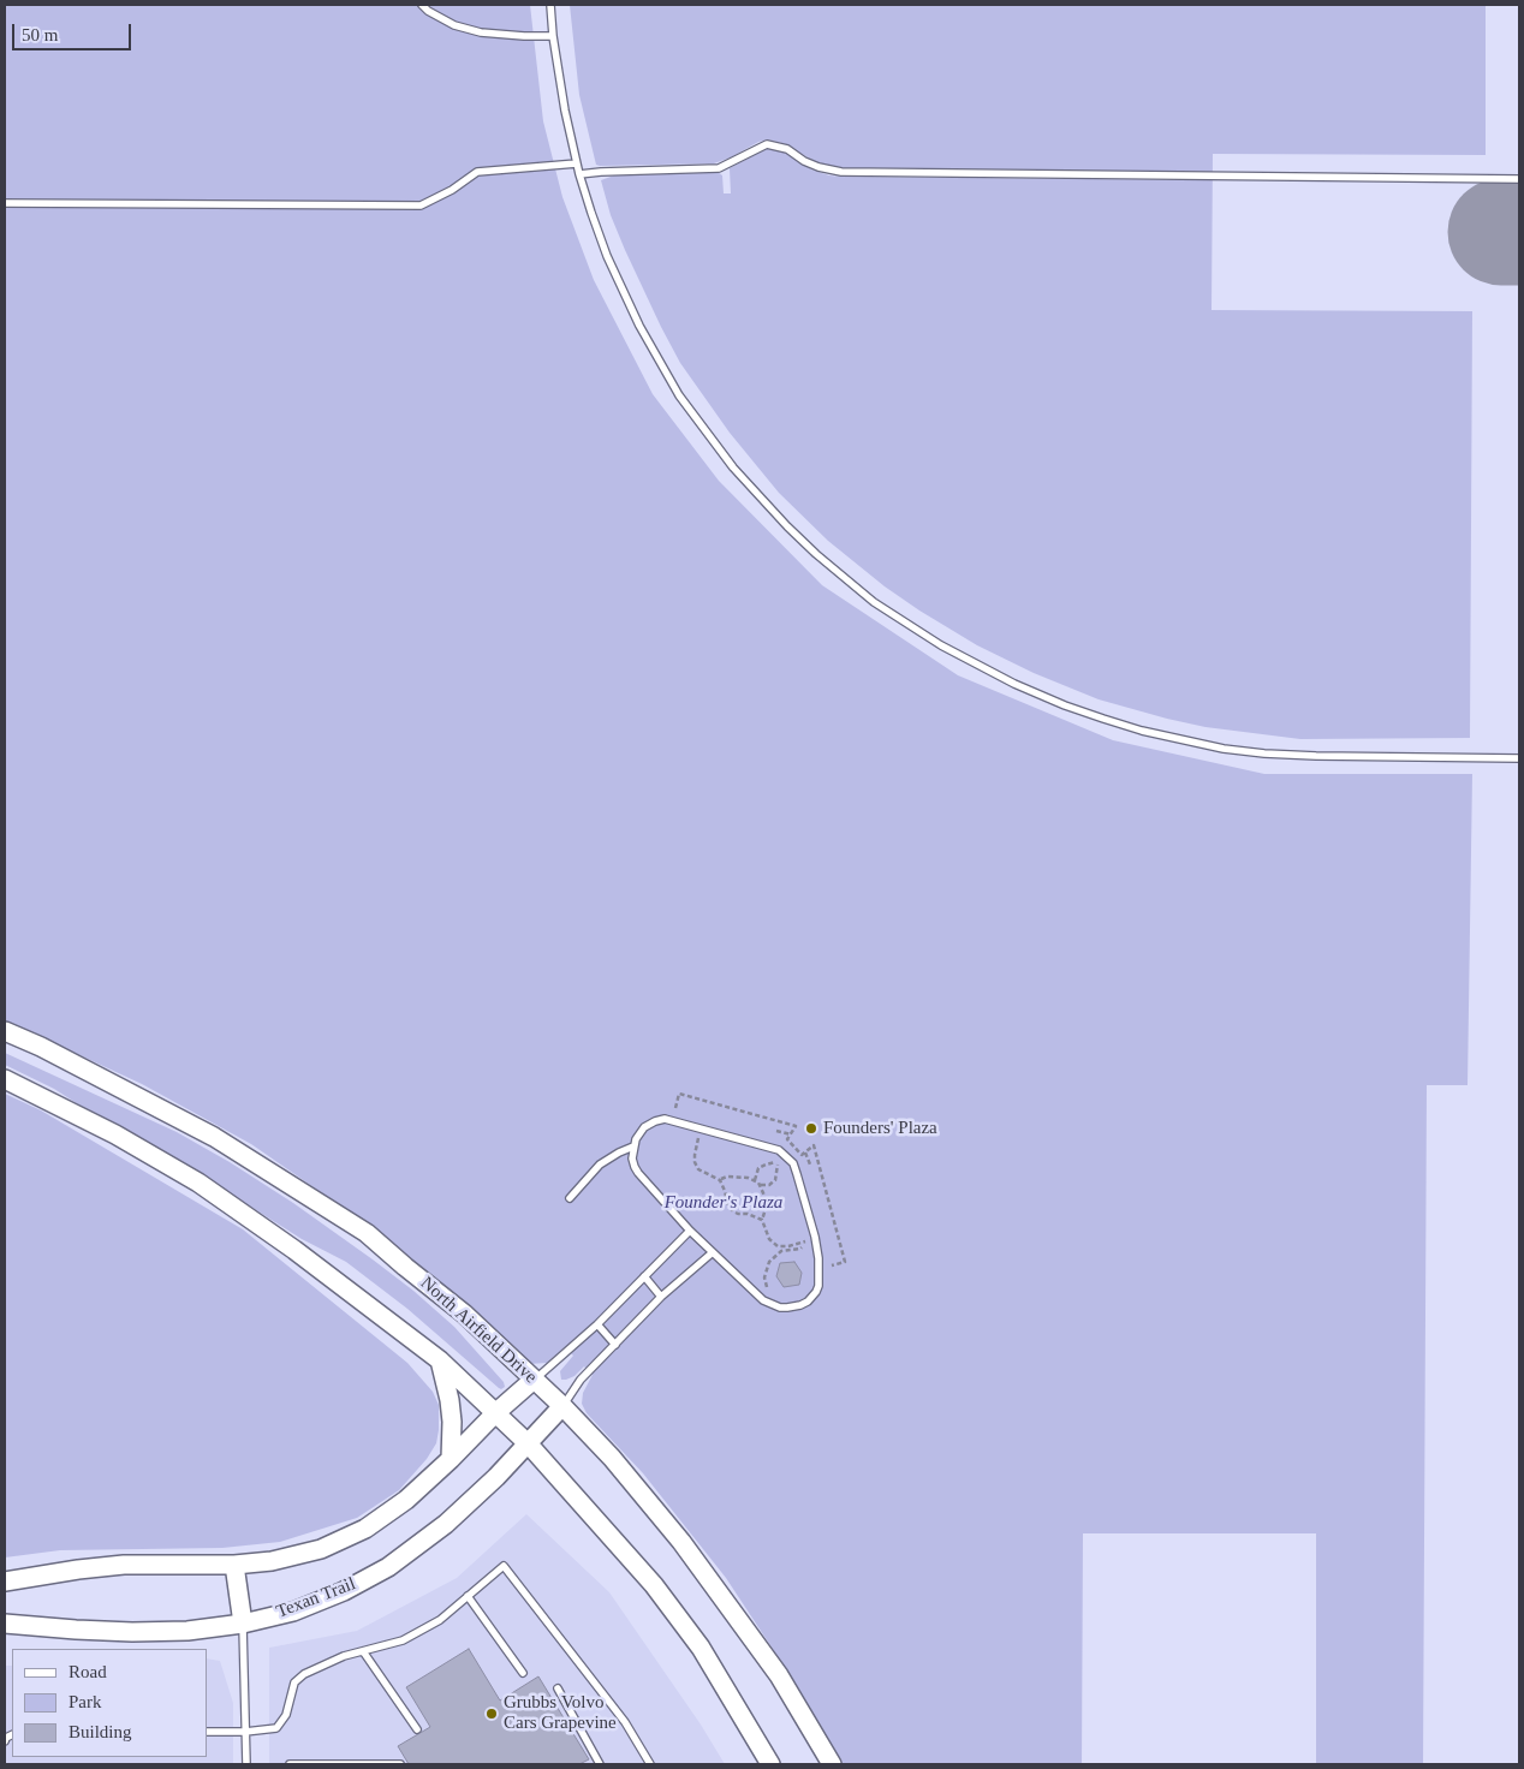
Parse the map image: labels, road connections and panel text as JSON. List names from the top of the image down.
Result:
{
  "streets": {
    "main road": ["North Airfield Drive", "Texan Trail"]
  },
  "crossings": [
    ["North Airfield Drive", "Texan Trail"]
  ],
  "parks": ["Founder's Plaza"],
  "places": ["Founders' Plaza", "Grubbs Volvo Cars Grapevine"],
  "legend": ["Road", "Park", "Building"],
  "scale_bar": "50 m"
}
